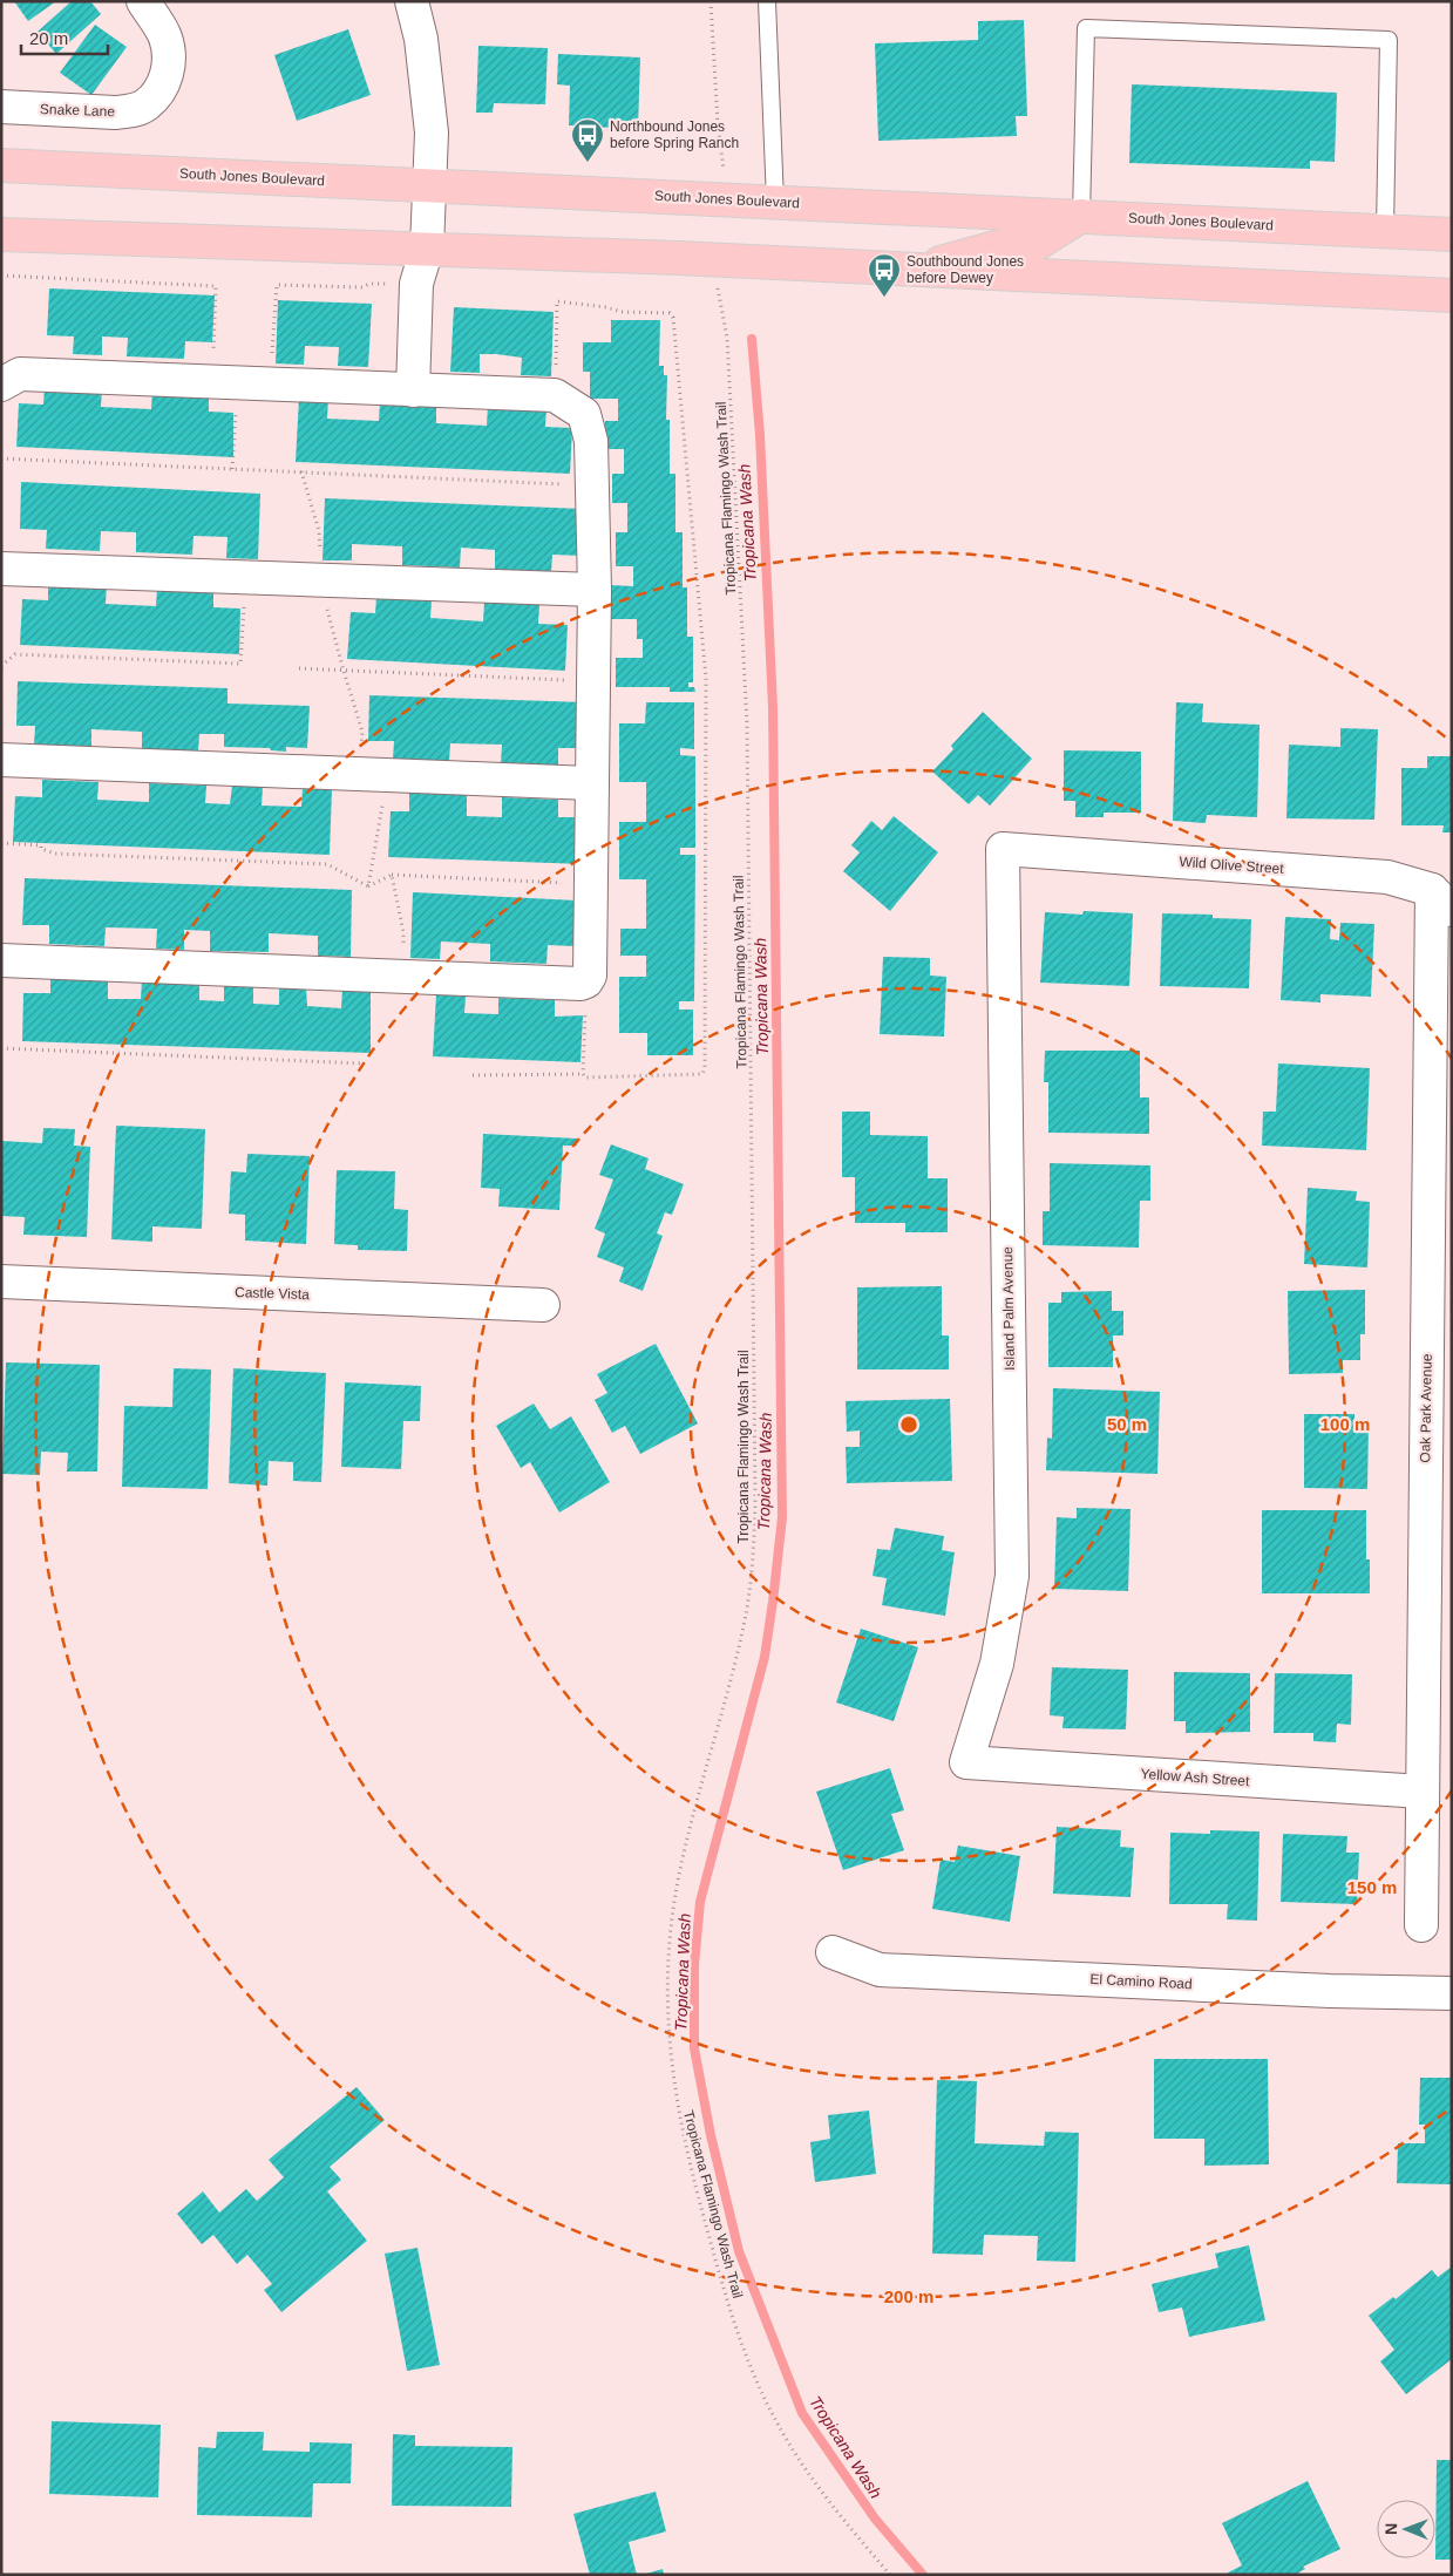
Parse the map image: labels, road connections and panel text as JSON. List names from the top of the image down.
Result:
{
  "streets": {
    "main road": ["South Jones Boulevard"],
    "street": [
      "Snake Lane",
      "Wild Olive Street",
      "Castle Vista",
      "Island Palm Avenue",
      "Oak Park Avenue",
      "Yellow Ash Street",
      "El Camino Road"
    ],
    "path": ["Tropicana Flamingo Wash Trail"]
  },
  "crossings": [
    ["Wild Olive Street", "Island Palm Avenue"],
    ["Wild Olive Street", "Oak Park Avenue"],
    ["Island Palm Avenue", "Yellow Ash Street"],
    ["Oak Park Avenue", "Yellow Ash Street"]
  ],
  "water": ["Tropicana Wash"],
  "places": {
    "bus stop": ["Northbound Jones before Spring Ranch", "Southbound Jones before Dewey"]
  },
  "scale_bar": "20 m",
  "north": "left",
  "rings": [
    "50 m",
    "100 m",
    "150 m",
    "200 m"
  ]
}
